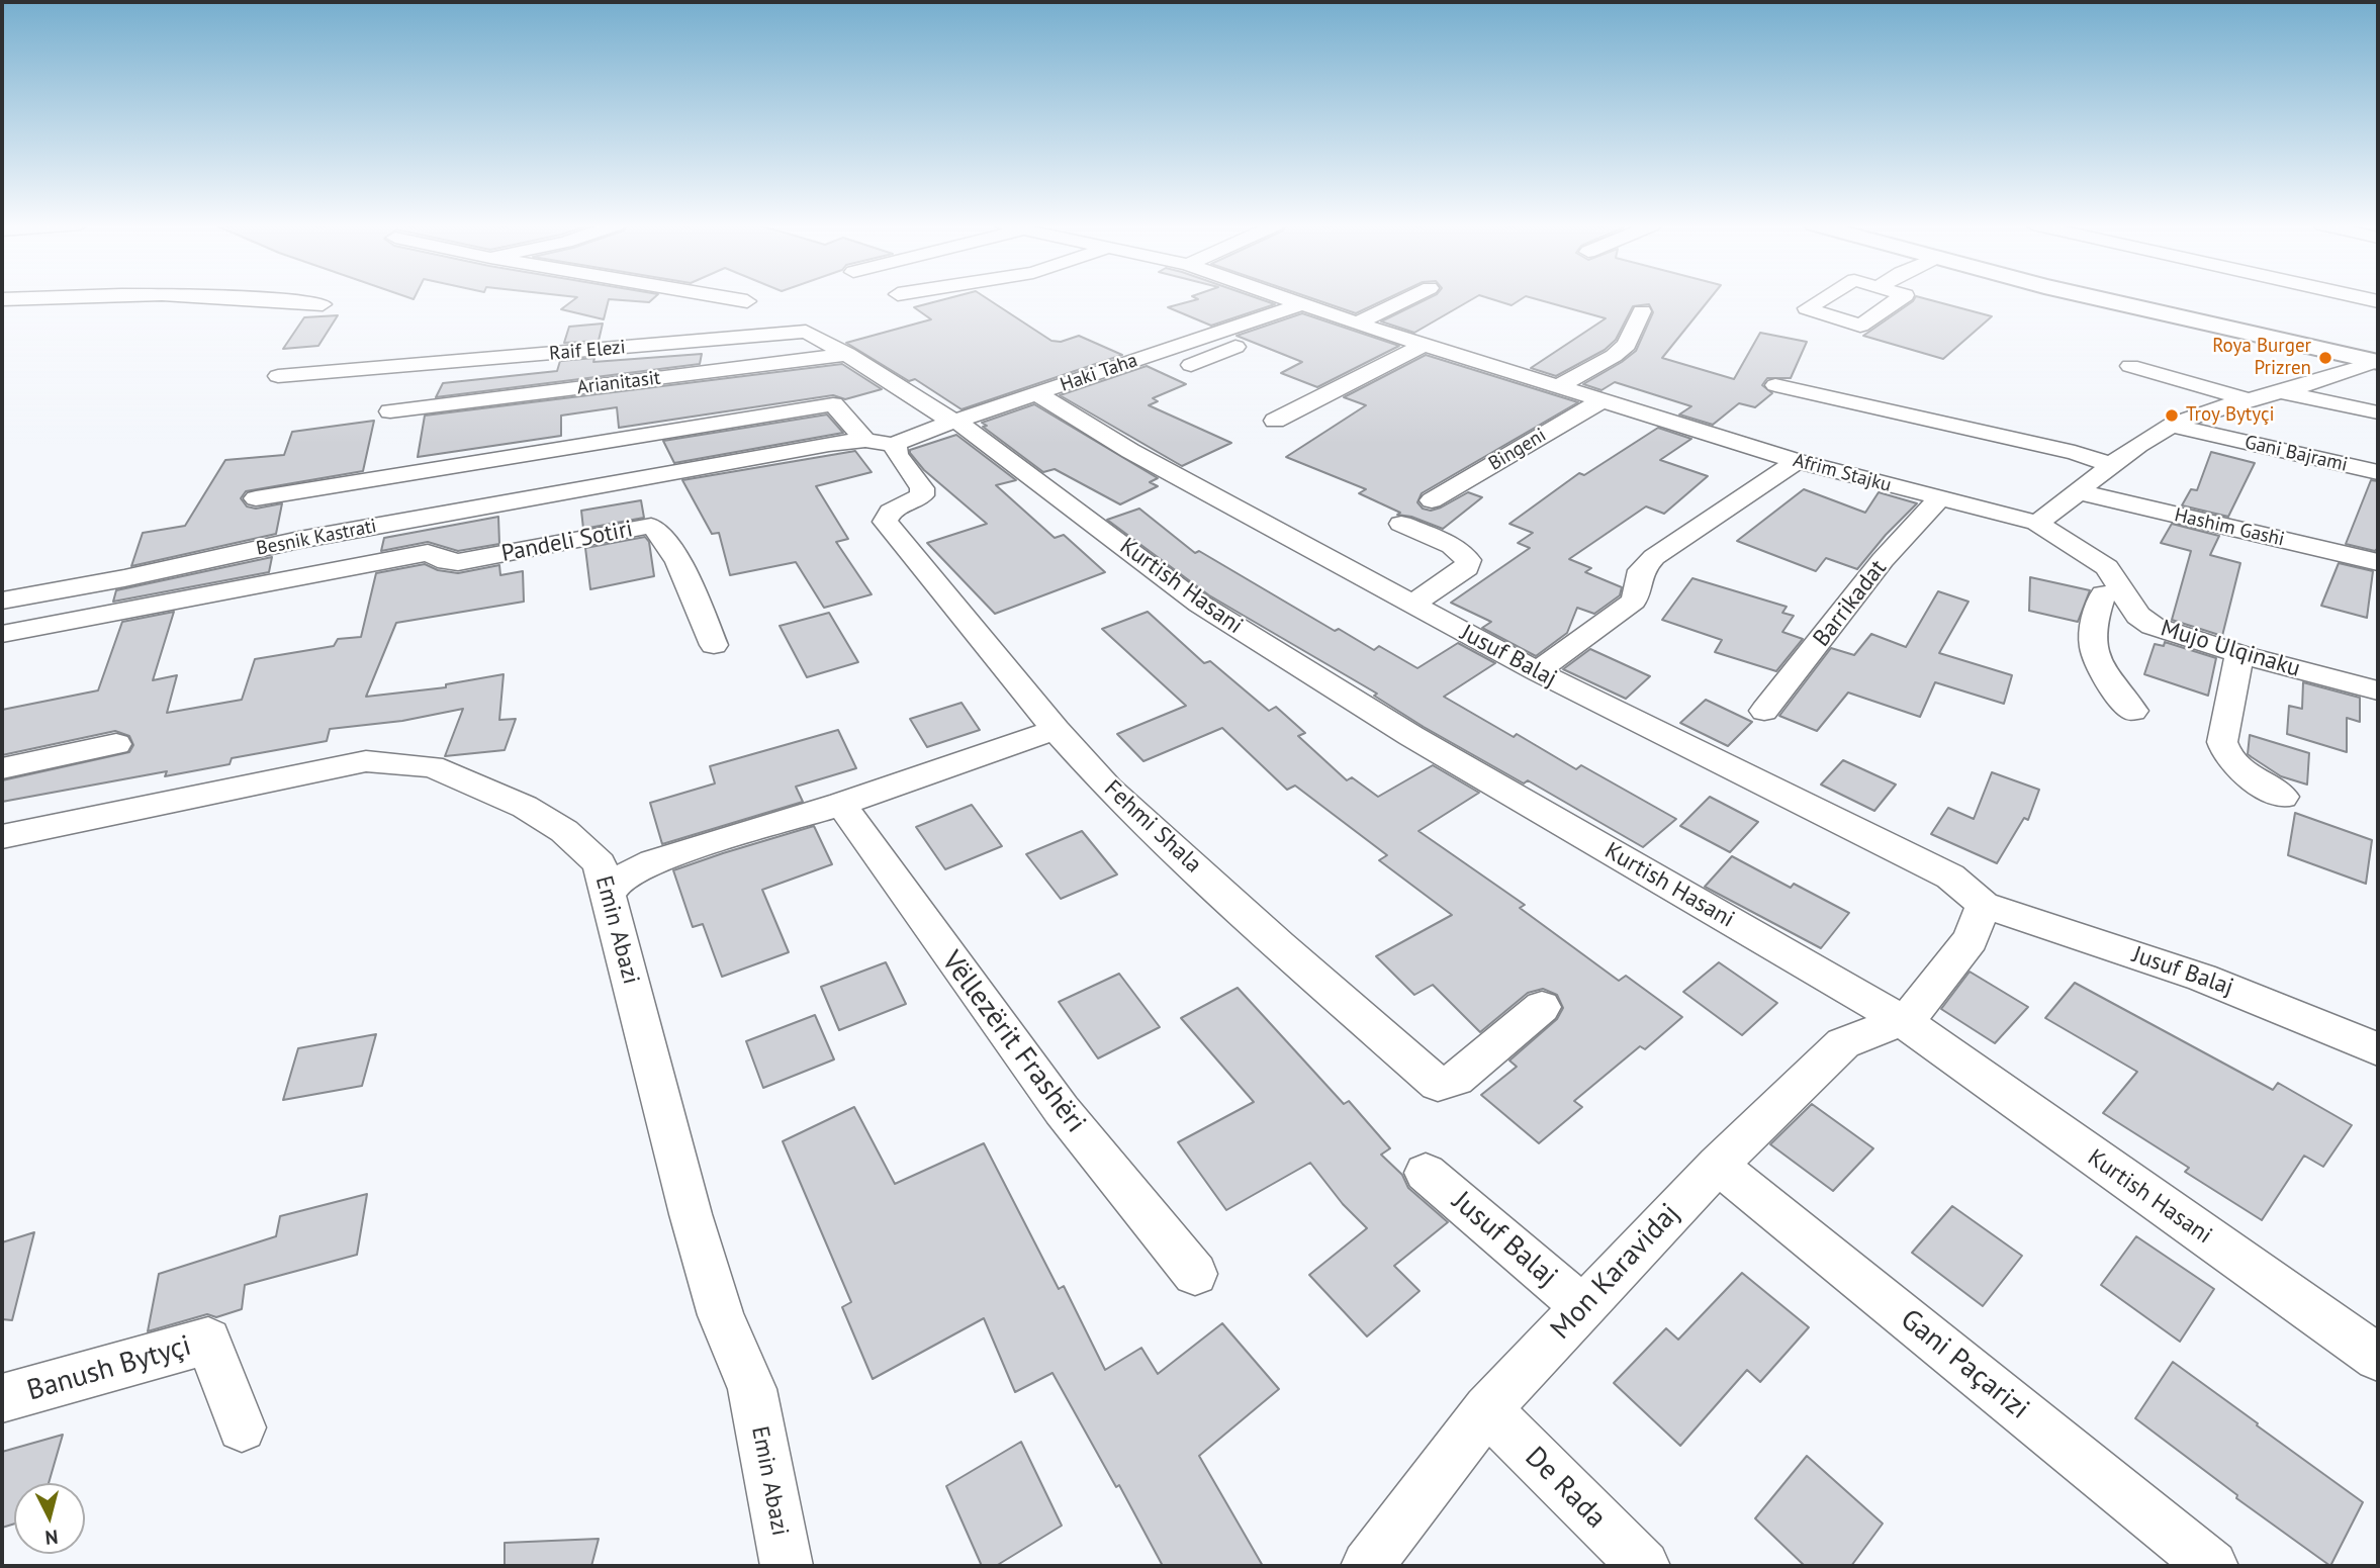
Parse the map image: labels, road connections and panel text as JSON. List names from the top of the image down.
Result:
{
  "streets": {
    "street": [
      "Raif Elezi",
      "Haki Taha",
      "Arianitasit",
      "Bingeni",
      "Gani Bajrami",
      "Afrim Stajku",
      "Hashim Gashi",
      "Besnik Kastrati",
      "Pandeli Sotiri",
      "Kurtish Hasani",
      "Barrikadat",
      "Mujo Ulqinaku",
      "Jusuf Balaj",
      "Fehmi Shala",
      "Emin Abazi",
      "Vëllezërit Frashëri",
      "Mon Karavidaj",
      "Gani Paçarizi",
      "Banush Bytyçi",
      "De Rada"
    ]
  },
  "crossings": [
    ["Raif Elezi", "Haki Taha"],
    ["Raif Elezi", "Arianitasit"],
    ["Raif Elezi", "Kurtish Hasani"],
    ["Haki Taha", "Afrim Stajku"],
    ["Haki Taha", "Besnik Kastrati"],
    ["Haki Taha", "Kurtish Hasani"],
    ["Haki Taha", "Jusuf Balaj"],
    ["Haki Taha", "Fehmi Shala"],
    ["Bingeni", "Afrim Stajku"],
    ["Afrim Stajku", "Barrikadat"],
    ["Afrim Stajku", "Mujo Ulqinaku"],
    ["Besnik Kastrati", "Fehmi Shala"],
    ["Kurtish Hasani", "Mon Karavidaj"],
    ["Jusuf Balaj", "Mon Karavidaj"],
    ["Mon Karavidaj", "Gani Paçarizi"],
    ["Mon Karavidaj", "De Rada"]
  ],
  "places": ["Roya Burger Prizren", "Troy Bytyçi"],
  "north": "bottom"
}
